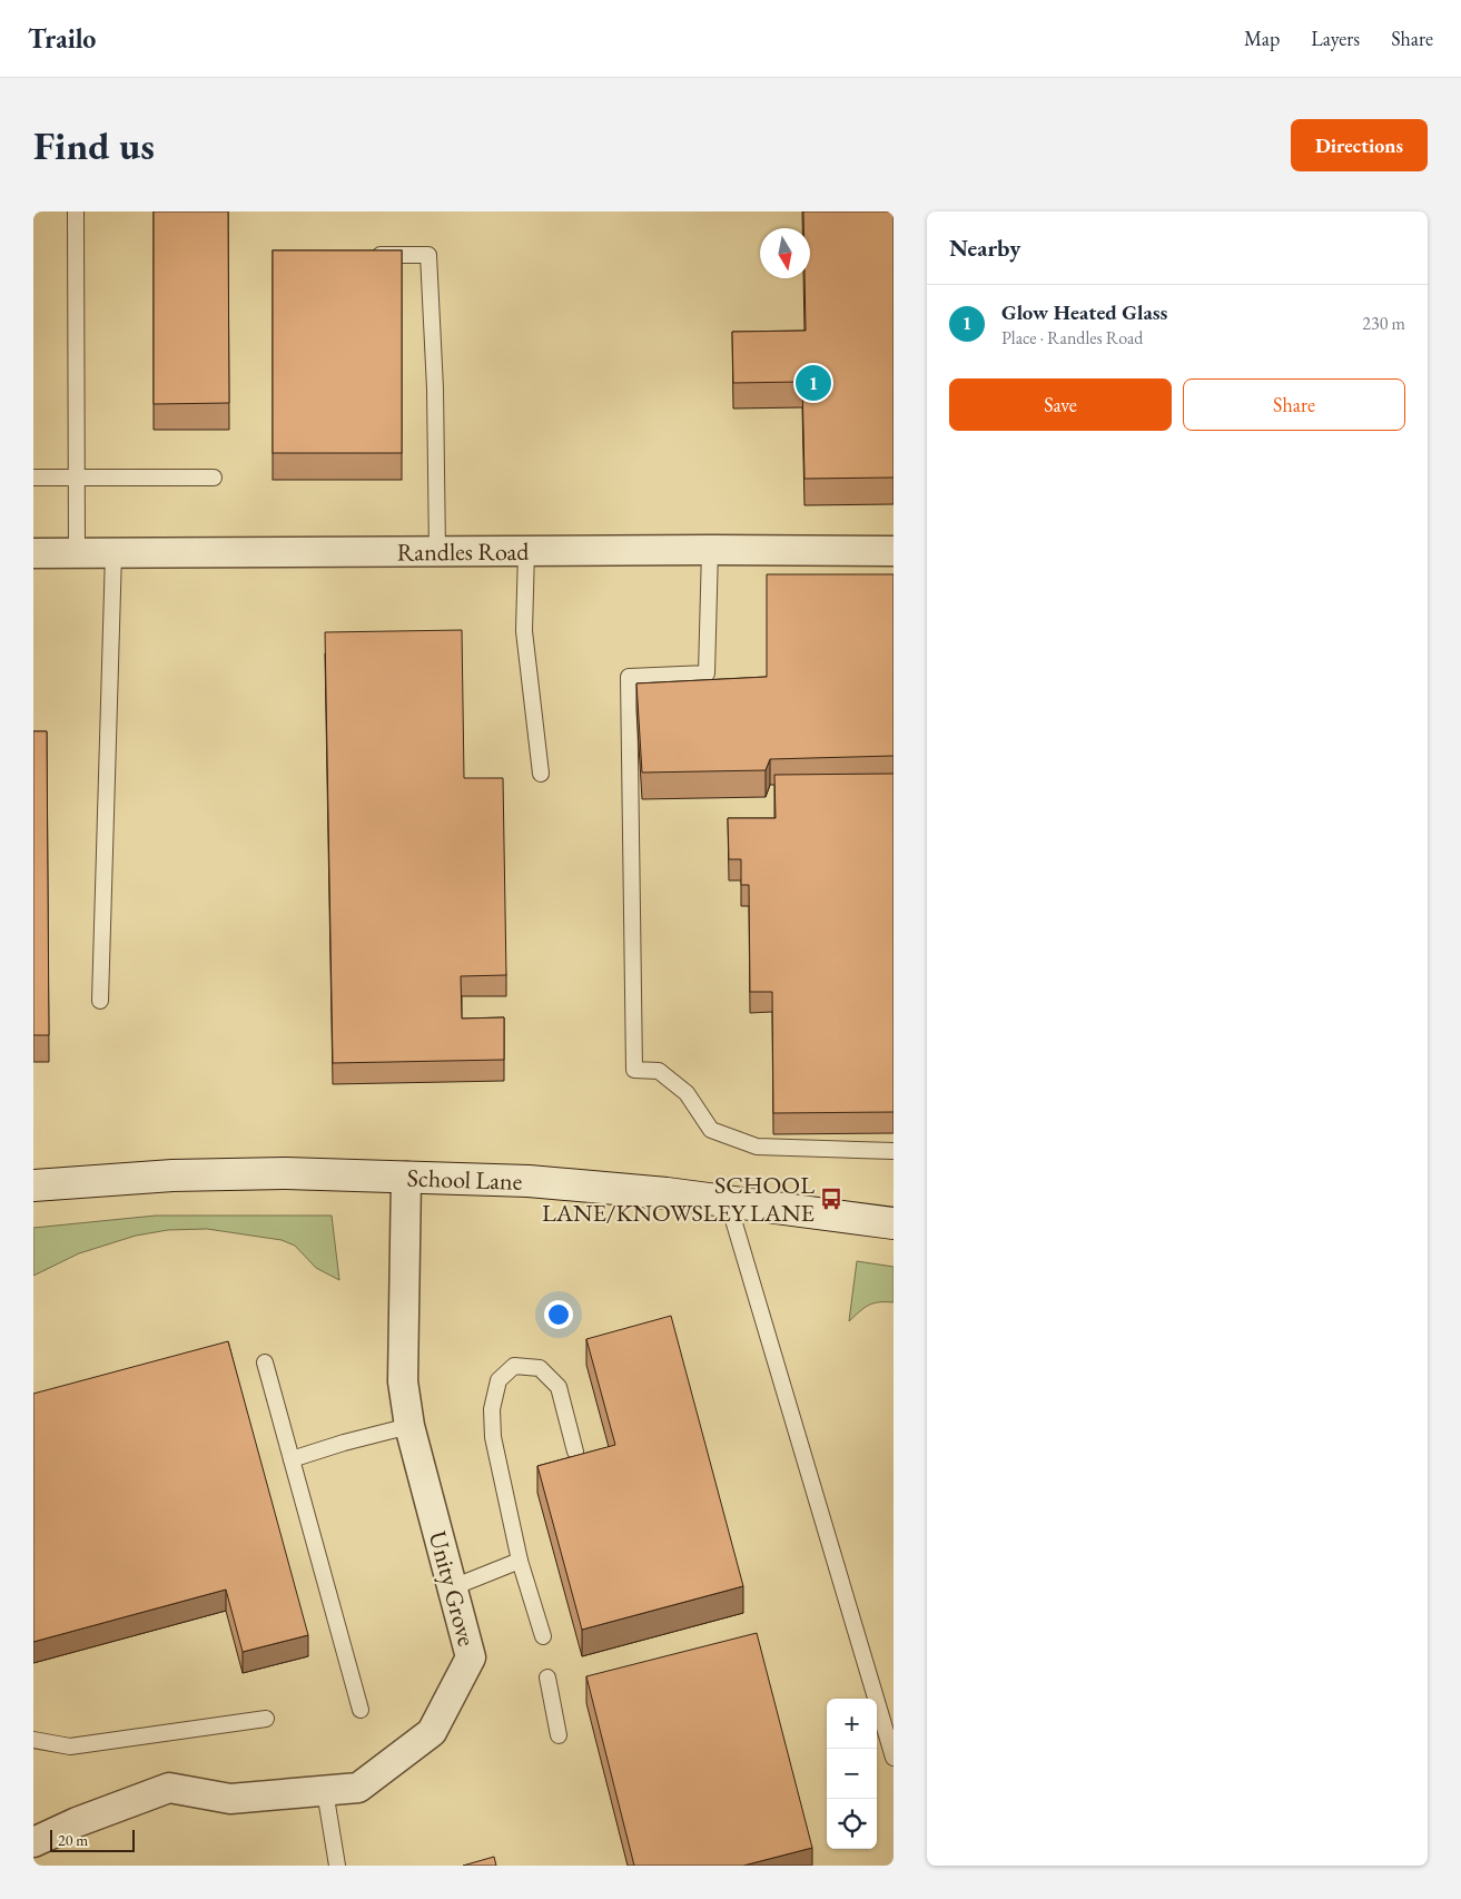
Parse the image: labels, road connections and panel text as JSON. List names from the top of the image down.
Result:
{
  "streets": {
    "main road": ["School Lane"],
    "street": ["Randles Road", "Unity Grove"]
  },
  "crossings": [
    ["School Lane", "Unity Grove"]
  ],
  "places": {
    "bus stop": ["SCHOOL LANE/KNOWSLEY LANE"]
  },
  "scale_bar": "20 m",
  "north": "bottom",
  "page": {
    "header": "Trailo",
    "nav": ["Map", "Layers", "Share"],
    "buttons": [
      "Directions",
      ["Save", "Share"]
    ],
    "title": "Find us",
    "heading": "Nearby",
    "list": [
      {
        "mark": "1",
        "name": "Glow Heated Glass",
        "note": "Place · Randles Road",
        "value": "230 m"
      }
    ],
    "pins": "1",
    "map_buttons": ["+", "−"],
    "scale": "20 m"
  }
}
